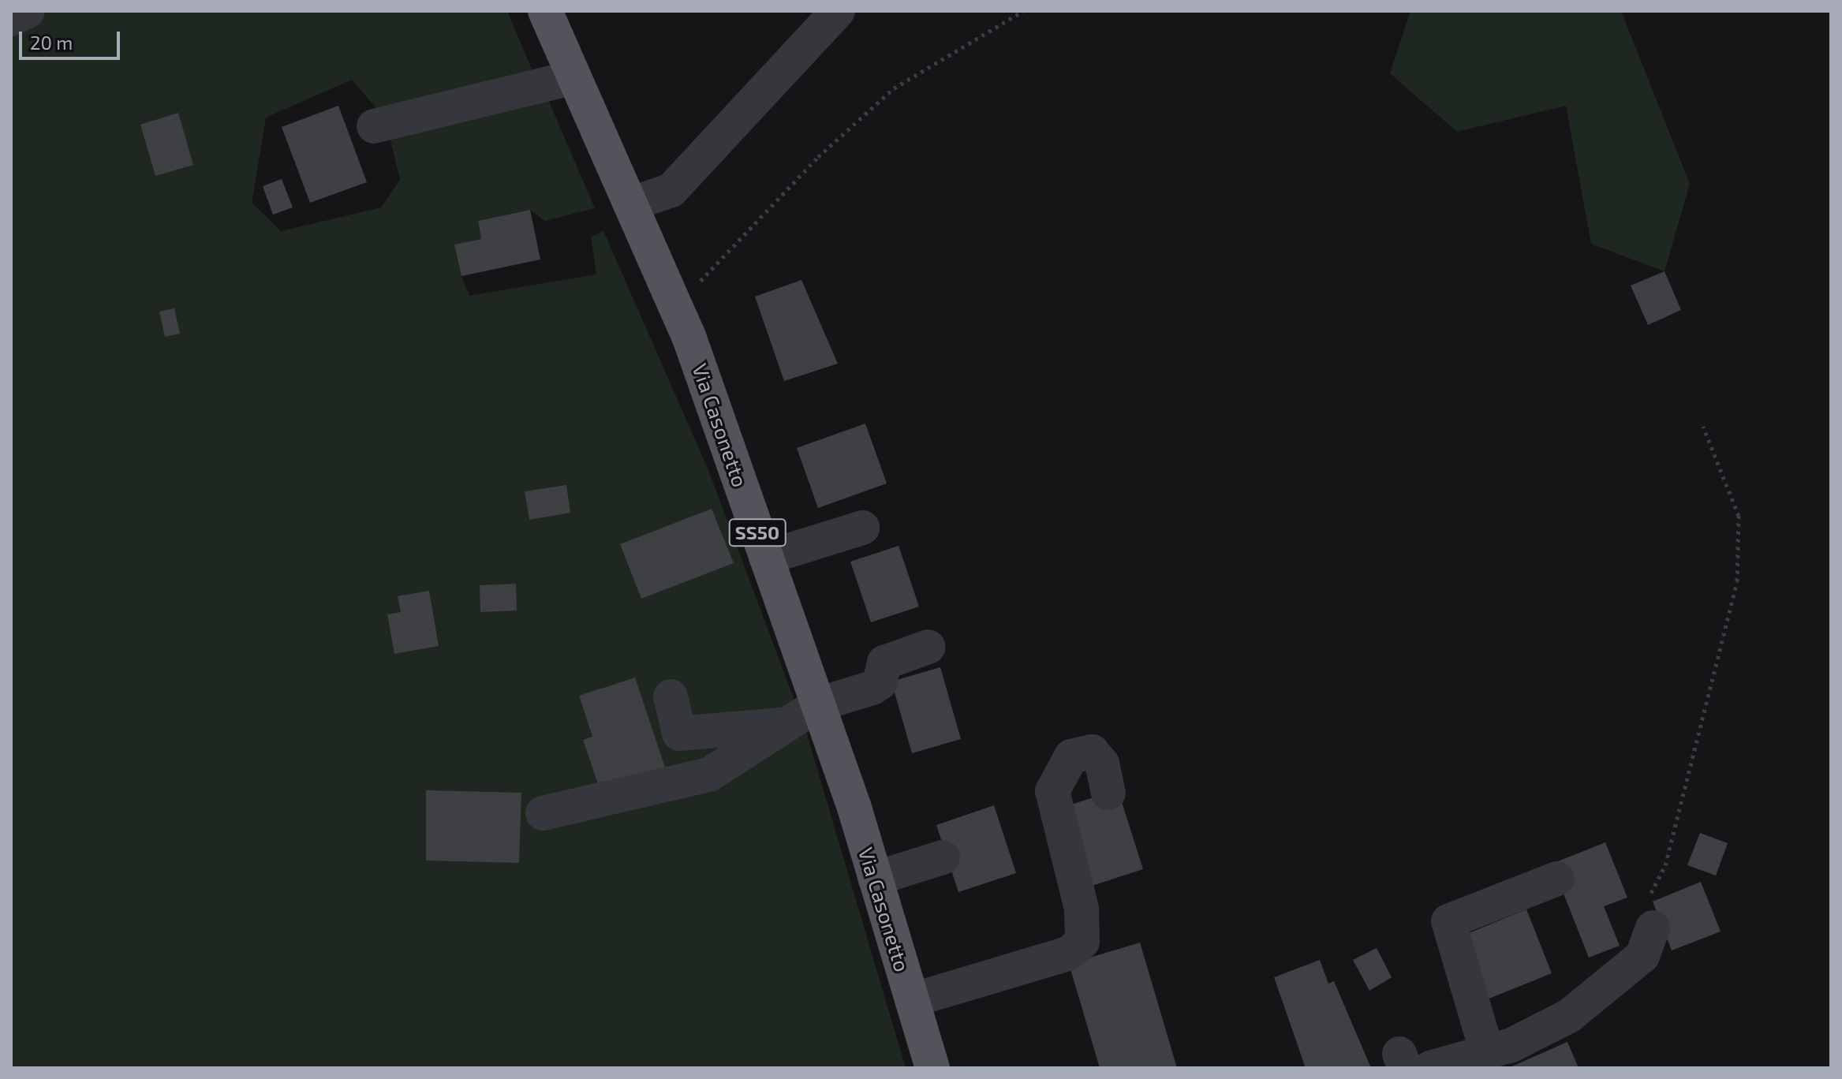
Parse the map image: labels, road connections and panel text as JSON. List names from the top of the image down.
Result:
{
  "streets": {
    "main road": ["Via Casonetto", "SS50"]
  },
  "scale_bar": "20 m"
}
